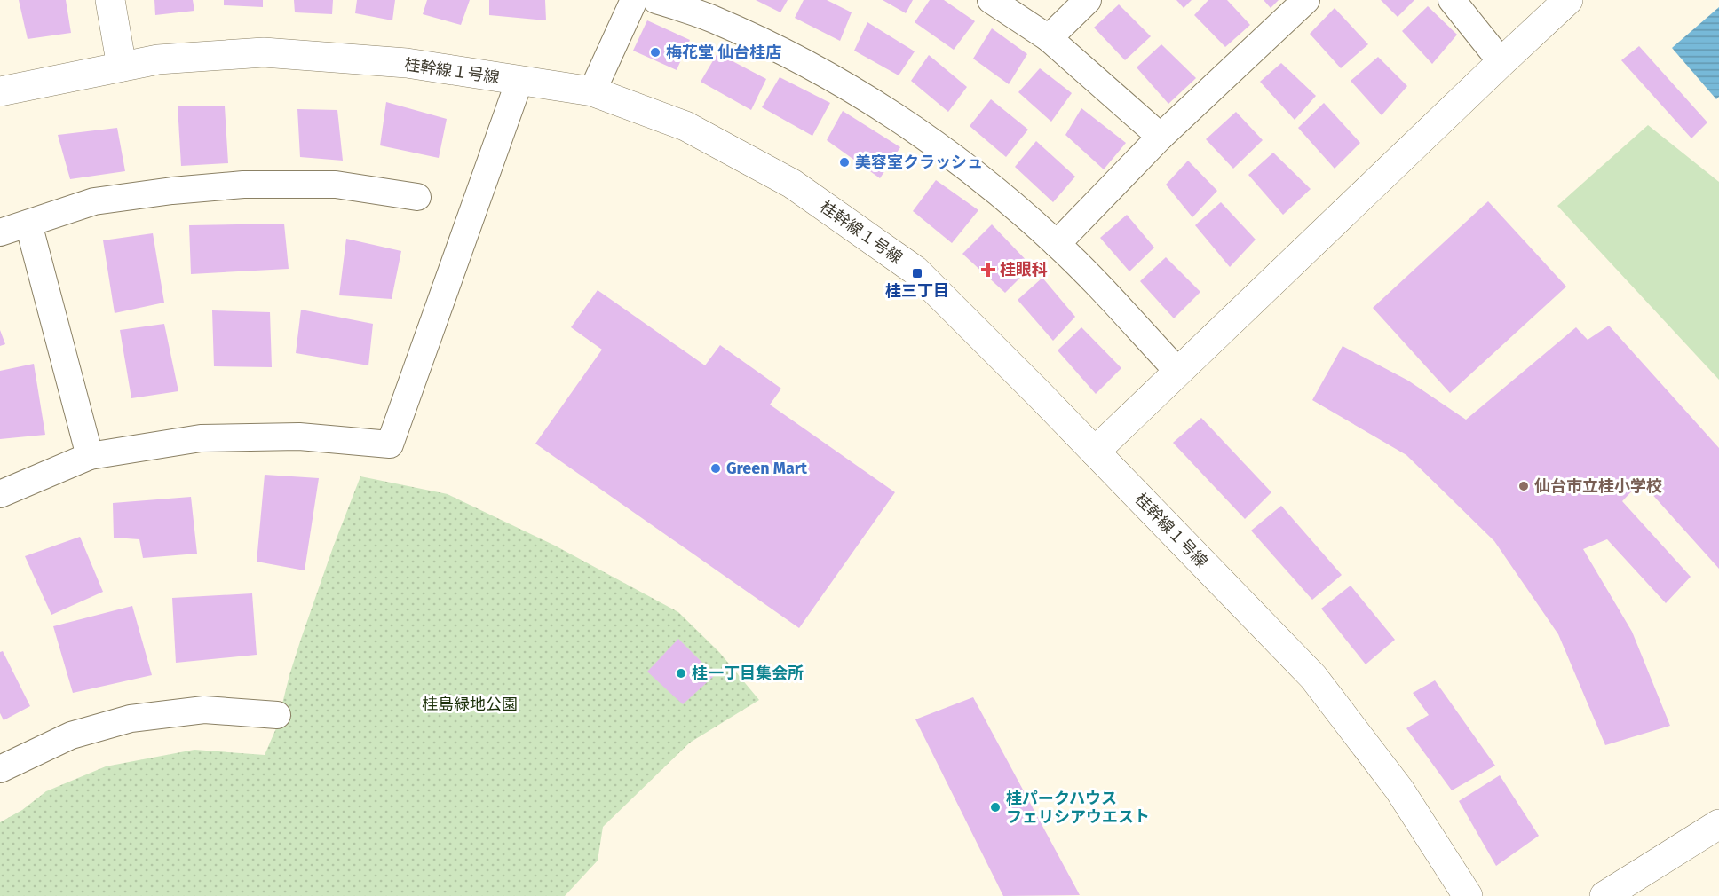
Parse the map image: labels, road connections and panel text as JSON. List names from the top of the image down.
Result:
{
  "streets": {
    "street": ["桂幹線１号線"]
  },
  "parks": ["桂島緑地公園"],
  "places": {
    "other": [
      "梅花堂 仙台桂店",
      "美容室クラッシュ",
      "Green Mart",
      "仙台市立桂小学校",
      "桂一丁目集会所",
      "桂パークハウス フェリシアウエスト"
    ],
    "health": ["桂眼科"],
    "transit": ["桂三丁目"]
  }
}
